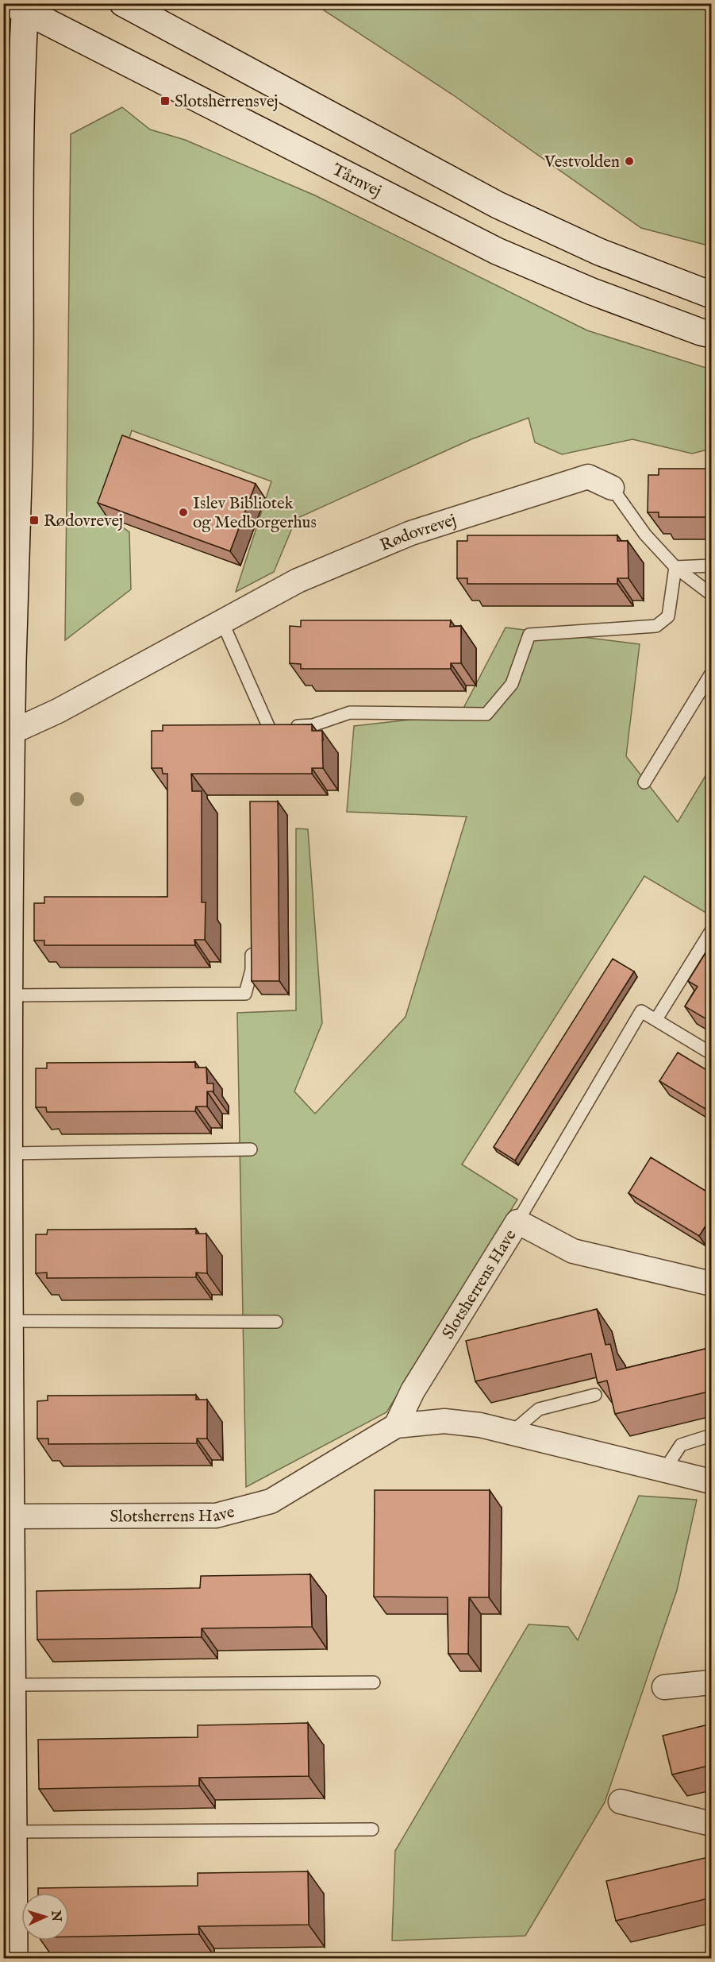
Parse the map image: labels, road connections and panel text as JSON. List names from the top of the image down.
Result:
{
  "streets": {
    "street": ["Tårnvej", "Rødovrevej", "Slotsherrens Have"]
  },
  "places": {
    "transit": ["Slotsherrensvej", "Rødovrevej"],
    "other": ["Vestvolden", "Islev Bibliotek og Medborgerhus"]
  },
  "north": "right"
}
